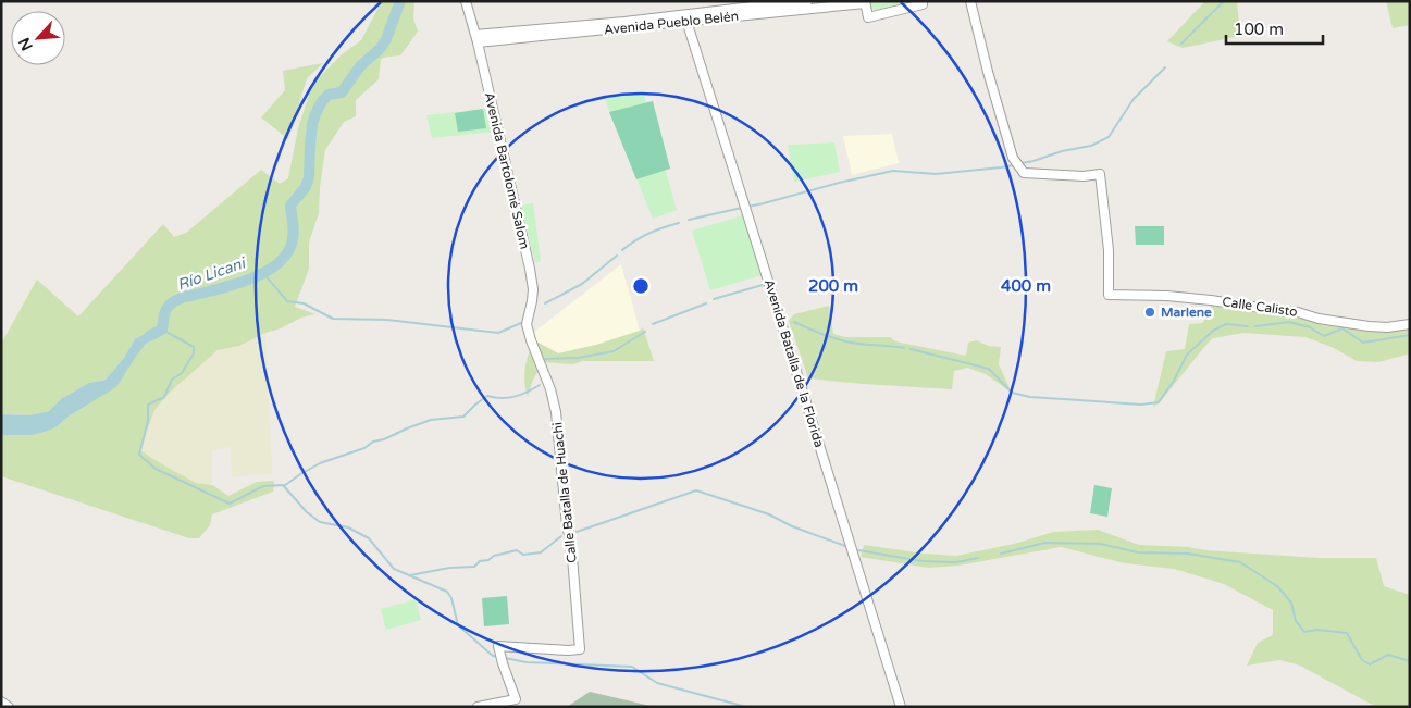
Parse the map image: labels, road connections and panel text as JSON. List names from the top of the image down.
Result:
{
  "streets": {
    "street": [
      "Avenida Pueblo Belén",
      "Avenida Bartolomé Salom",
      "Calle Calisto",
      "Avenida Batalla de la Florida",
      "Calle Batalla de Huachi"
    ]
  },
  "crossings": [
    ["Avenida Pueblo Belén", "Avenida Bartolomé Salom"],
    ["Avenida Pueblo Belén", "Avenida Batalla de la Florida"],
    ["Avenida Bartolomé Salom", "Calle Batalla de Huachi"]
  ],
  "water": ["Río Licani"],
  "places": ["Marlene"],
  "scale_bar": "100 m",
  "north": "bottom left",
  "rings": ["200 m", "400 m"]
}
